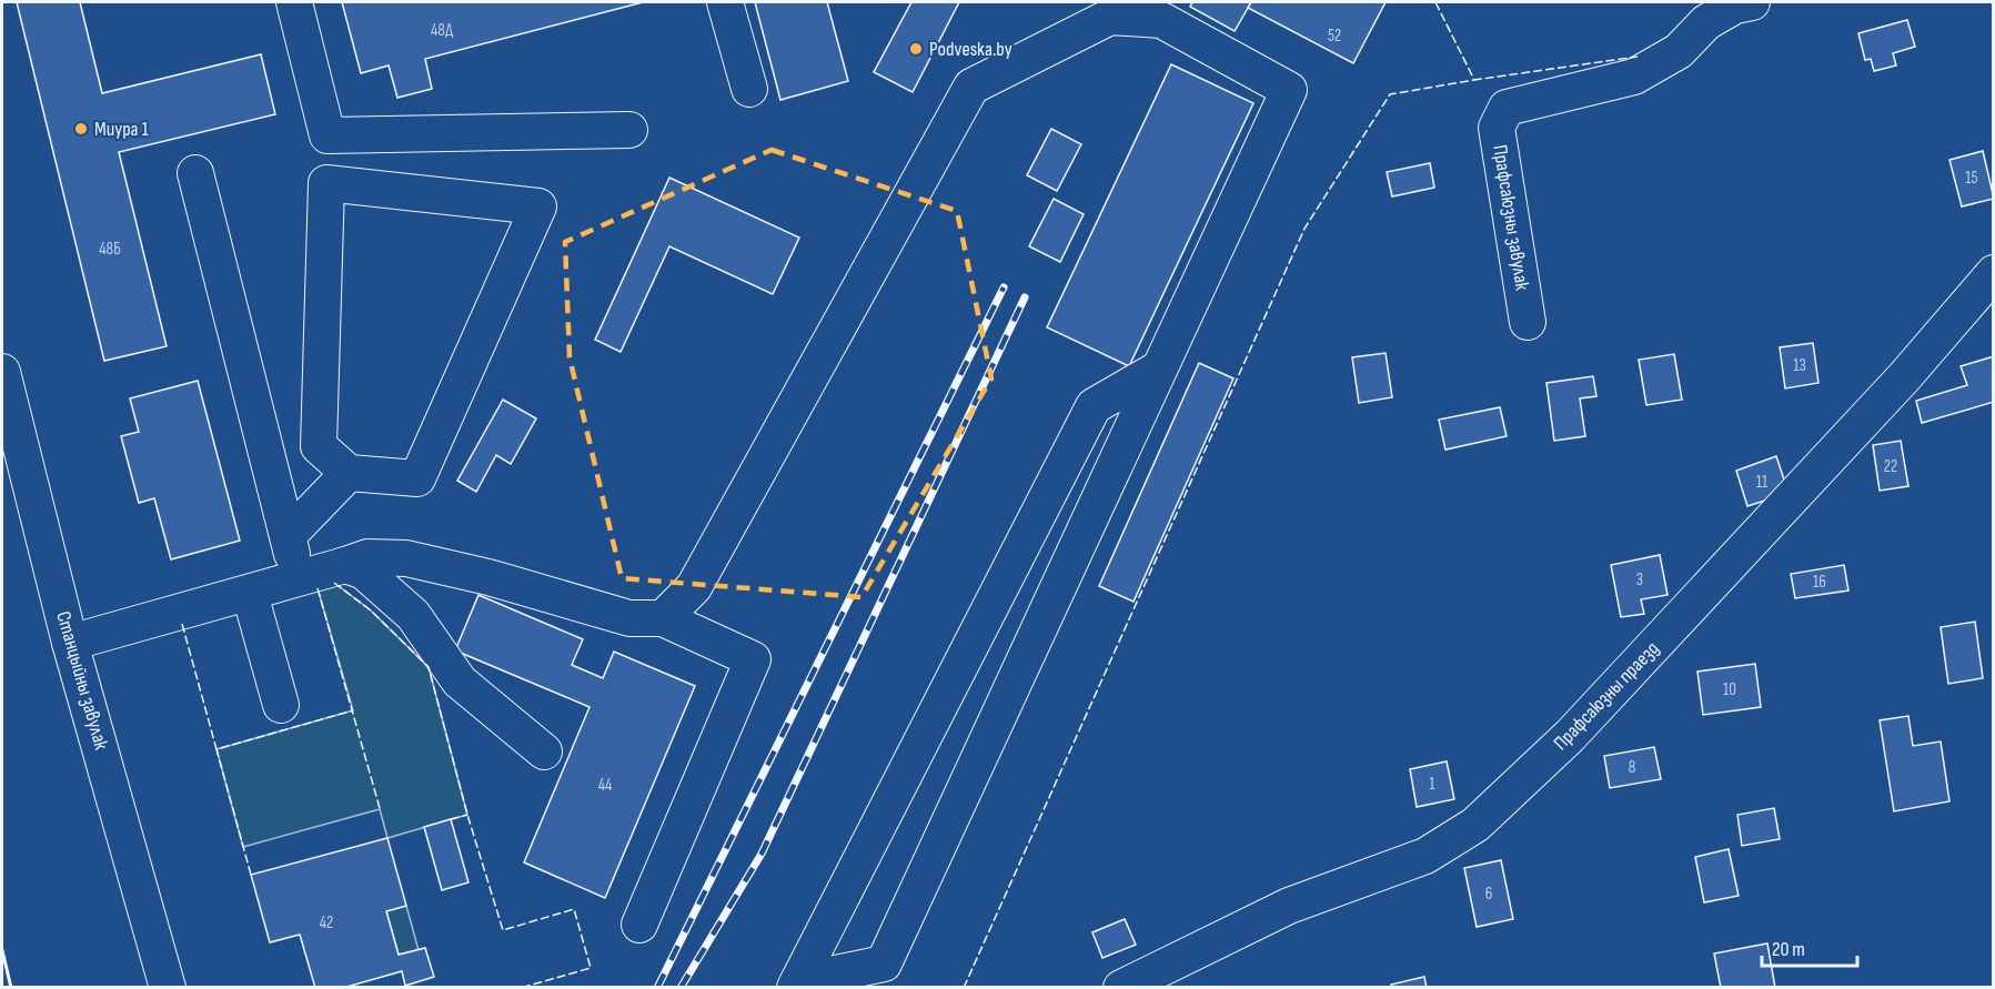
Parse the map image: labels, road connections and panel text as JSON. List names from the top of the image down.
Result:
{
  "streets": {
    "street": ["Прафсаюзны завулак", "Станцыйны завулак", "Прафсаюзны праезд"]
  },
  "places": ["Podveska.by", "Миура 1"],
  "house_numbers": [
    "48Д",
    "52",
    "15",
    "48Б",
    "13",
    "22",
    "11",
    "3",
    "16",
    "10",
    "8",
    "1",
    "44",
    "6",
    "42"
  ],
  "scale_bar": "20 m"
}
